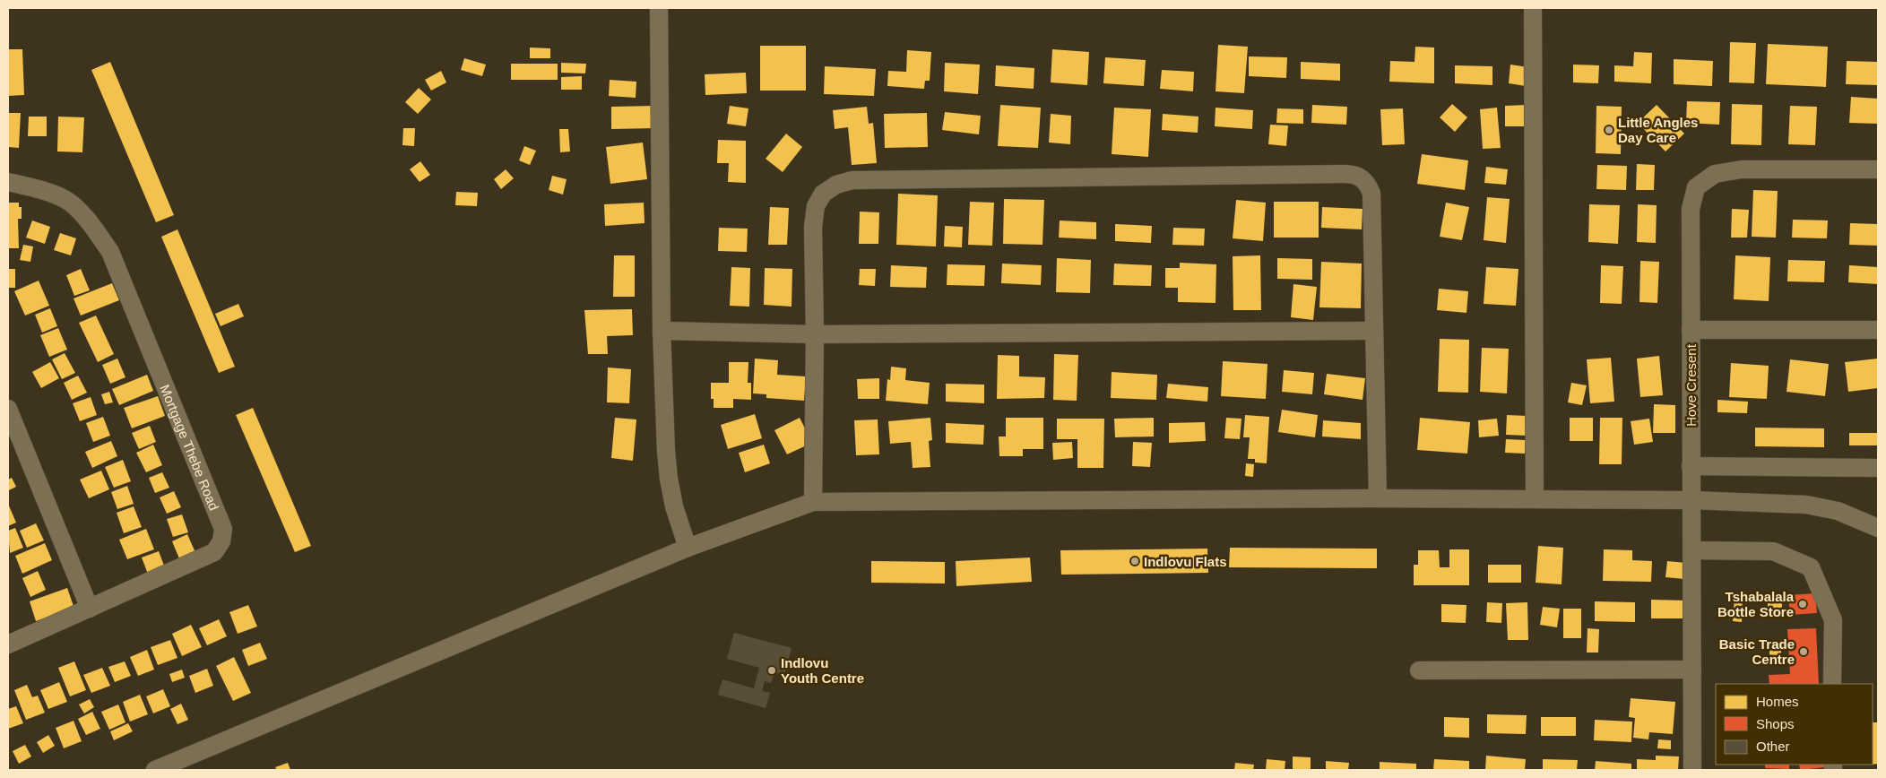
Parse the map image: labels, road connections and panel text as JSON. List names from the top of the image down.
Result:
{
  "streets": {
    "street": ["Hove Cresent", "Mortgage Thebe Road"]
  },
  "places": [
    "Little Angles Day Care",
    "Indlovu Flats",
    "Tshabalala Bottle Store",
    "Basic Trade Centre",
    "Indlovu Youth Centre"
  ],
  "legend": ["Homes", "Shops", "Other"]
}
